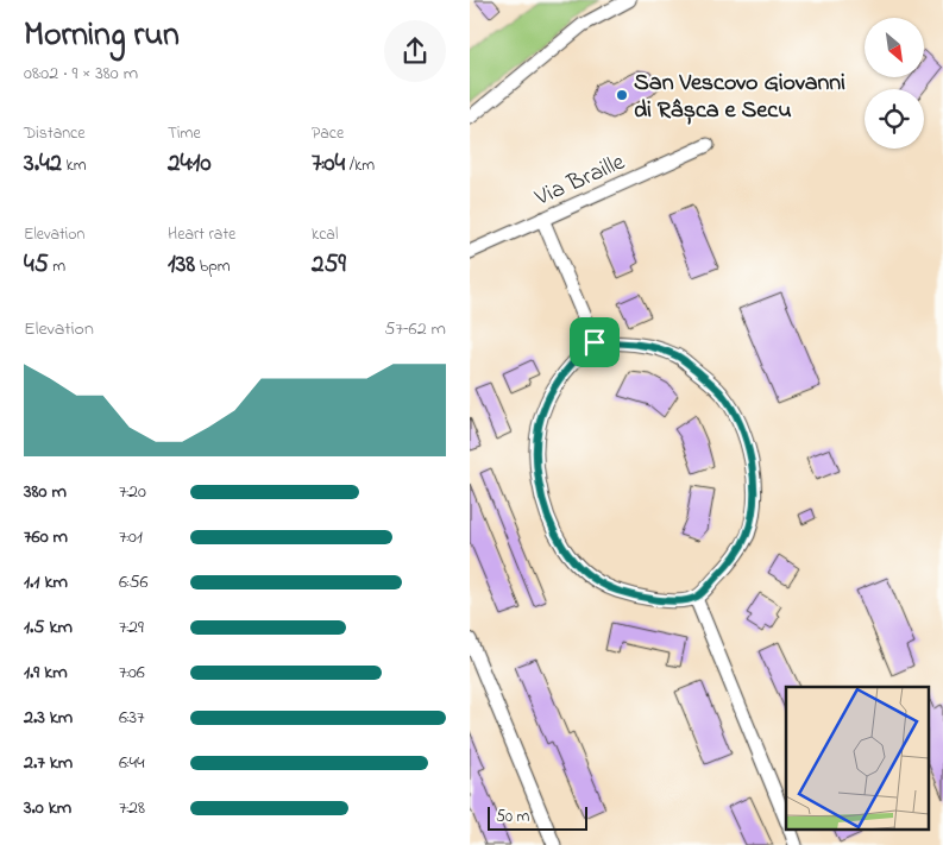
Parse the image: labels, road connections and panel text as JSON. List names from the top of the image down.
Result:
{
  "streets": {
    "street": ["Via Braille"]
  },
  "places": ["San Vescovo Giovanni di Râșca e Secu"],
  "scale_bar": "50 m",
  "north": "bottom right",
  "page": {
    "heading": ["Morning run", "08:02 · 9 × 380 m"],
    "stats": [
      ["Distance", "3.42 km"],
      ["Time", "24:10"],
      ["Pace", "7:04 /km"],
      ["Elevation", "45 m"],
      ["Heart rate", "138 bpm"],
      ["kcal", "259"]
    ],
    "chart": ["Elevation", "57–62 m"],
    "list": [
      {
        "name": "380 m",
        "note": "7:20"
      },
      {
        "name": "760 m",
        "note": "7:01"
      },
      {
        "name": "1.1 km",
        "note": "6:56"
      },
      {
        "name": "1.5 km",
        "note": "7:29"
      },
      {
        "name": "1.9 km",
        "note": "7:06"
      },
      {
        "name": "2.3 km",
        "note": "6:37"
      },
      {
        "name": "2.7 km",
        "note": "6:44"
      },
      {
        "name": "3.0 km",
        "note": "7:28"
      }
    ],
    "scale": "50 m"
  }
}
